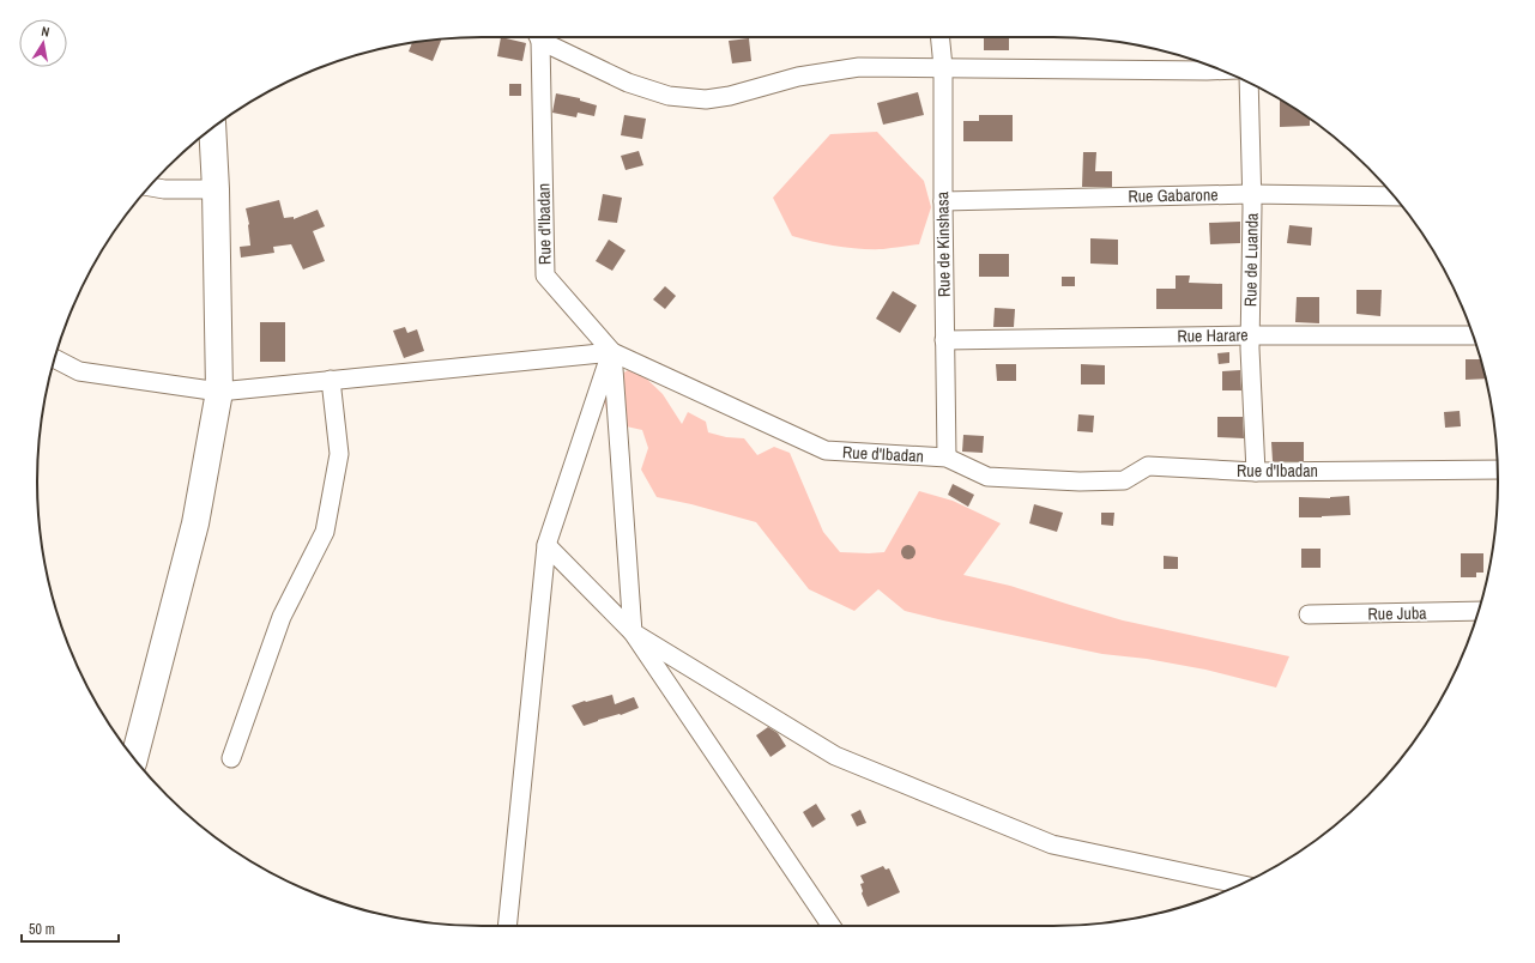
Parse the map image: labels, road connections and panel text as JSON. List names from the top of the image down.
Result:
{
  "streets": {
    "street": [
      "Rue Gabarone",
      "Rue d'Ibadan",
      "Rue de Kinshasa",
      "Rue de Luanda",
      "Rue Harare",
      "Rue Juba"
    ]
  },
  "crossings": [
    ["Rue Gabarone", "Rue de Kinshasa"],
    ["Rue Gabarone", "Rue de Luanda"],
    ["Rue d'Ibadan", "Rue de Kinshasa"],
    ["Rue d'Ibadan", "Rue de Luanda"],
    ["Rue de Kinshasa", "Rue Harare"],
    ["Rue de Luanda", "Rue Harare"]
  ],
  "scale_bar": "50 m",
  "north": "top"
}
